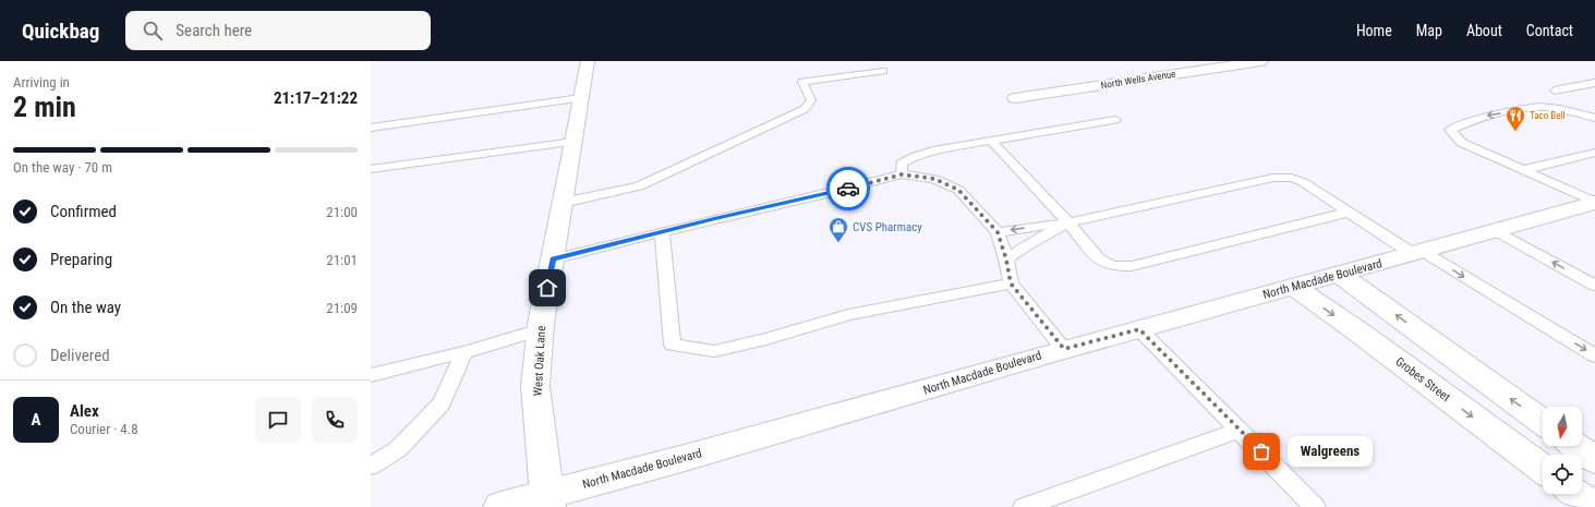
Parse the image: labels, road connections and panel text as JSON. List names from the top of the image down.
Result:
{
  "streets": {
    "main road": [
      "North Wells Avenue",
      "North Macdade Boulevard",
      "West Oak Lane",
      "Grobes Street"
    ]
  },
  "crossings": [
    ["North Macdade Boulevard", "West Oak Lane"],
    ["North Macdade Boulevard", "Grobes Street"]
  ],
  "places": {
    "restaurant": ["Taco Bell"],
    "shop": ["CVS Pharmacy"],
    "other": ["Walgreens"]
  },
  "north": "bottom",
  "page": {
    "header": "Quickbag",
    "search": "Search here",
    "nav": [
      "Home",
      "Map",
      "About",
      "Contact"
    ],
    "heading": ["2 min", "Arriving in", "21:17–21:22"],
    "panel": ["Alex", "Courier · 4.8"],
    "bar": "On the way · 70 m",
    "list": [
      ["Confirmed", "21:00"],
      ["Preparing", "21:01"],
      ["On the way", "21:09"],
      "Delivered"
    ],
    "round": "A",
    "bubble": "Walgreens"
  }
}
